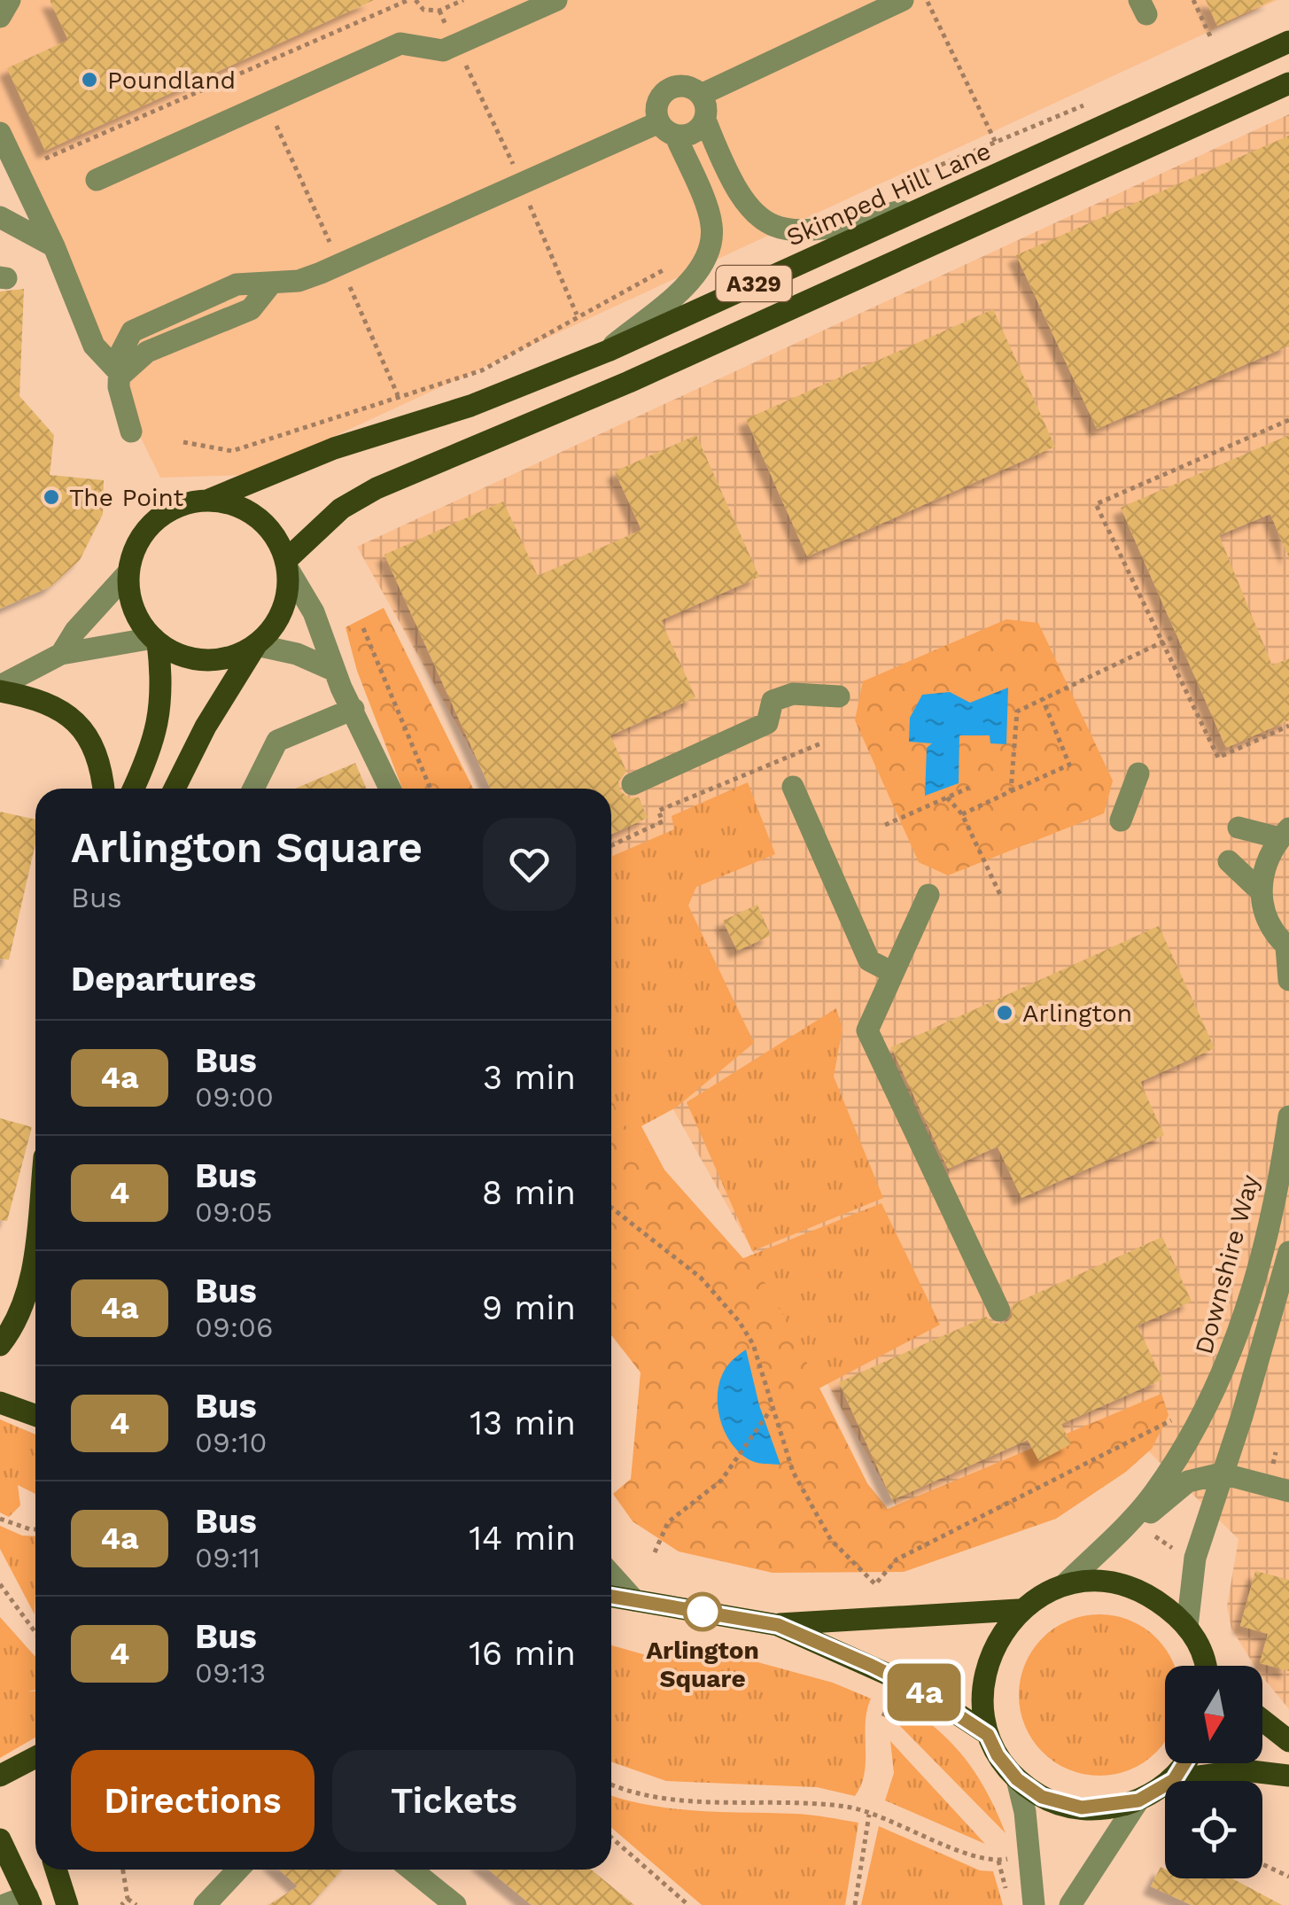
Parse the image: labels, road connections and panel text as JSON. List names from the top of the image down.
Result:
{
  "streets": {
    "main road": ["Skimped Hill Lane", "A329"],
    "street": ["Downshire Way"]
  },
  "crossings": [
    ["Skimped Hill Lane", "A329"]
  ],
  "places": [
    "Poundland",
    "The Point",
    "Arlington",
    "Arlington Square"
  ],
  "lines": ["bus line 4a"],
  "north": "bottom",
  "page": {
    "on_map": "4a",
    "heading": [
      ["Arlington Square", "Bus"],
      "Departures"
    ],
    "list": [
      {
        "mark": "4a",
        "name": "Bus",
        "note": "09:00",
        "value": "3 min"
      },
      {
        "mark": "4",
        "name": "Bus",
        "note": "09:05",
        "value": "8 min"
      },
      {
        "mark": "4a",
        "name": "Bus",
        "note": "09:06",
        "value": "9 min"
      },
      {
        "mark": "4",
        "name": "Bus",
        "note": "09:10",
        "value": "13 min"
      },
      {
        "mark": "4a",
        "name": "Bus",
        "note": "09:11",
        "value": "14 min"
      },
      {
        "mark": "4",
        "name": "Bus",
        "note": "09:13",
        "value": "16 min"
      }
    ],
    "buttons": ["Directions", "Tickets"]
  }
}
